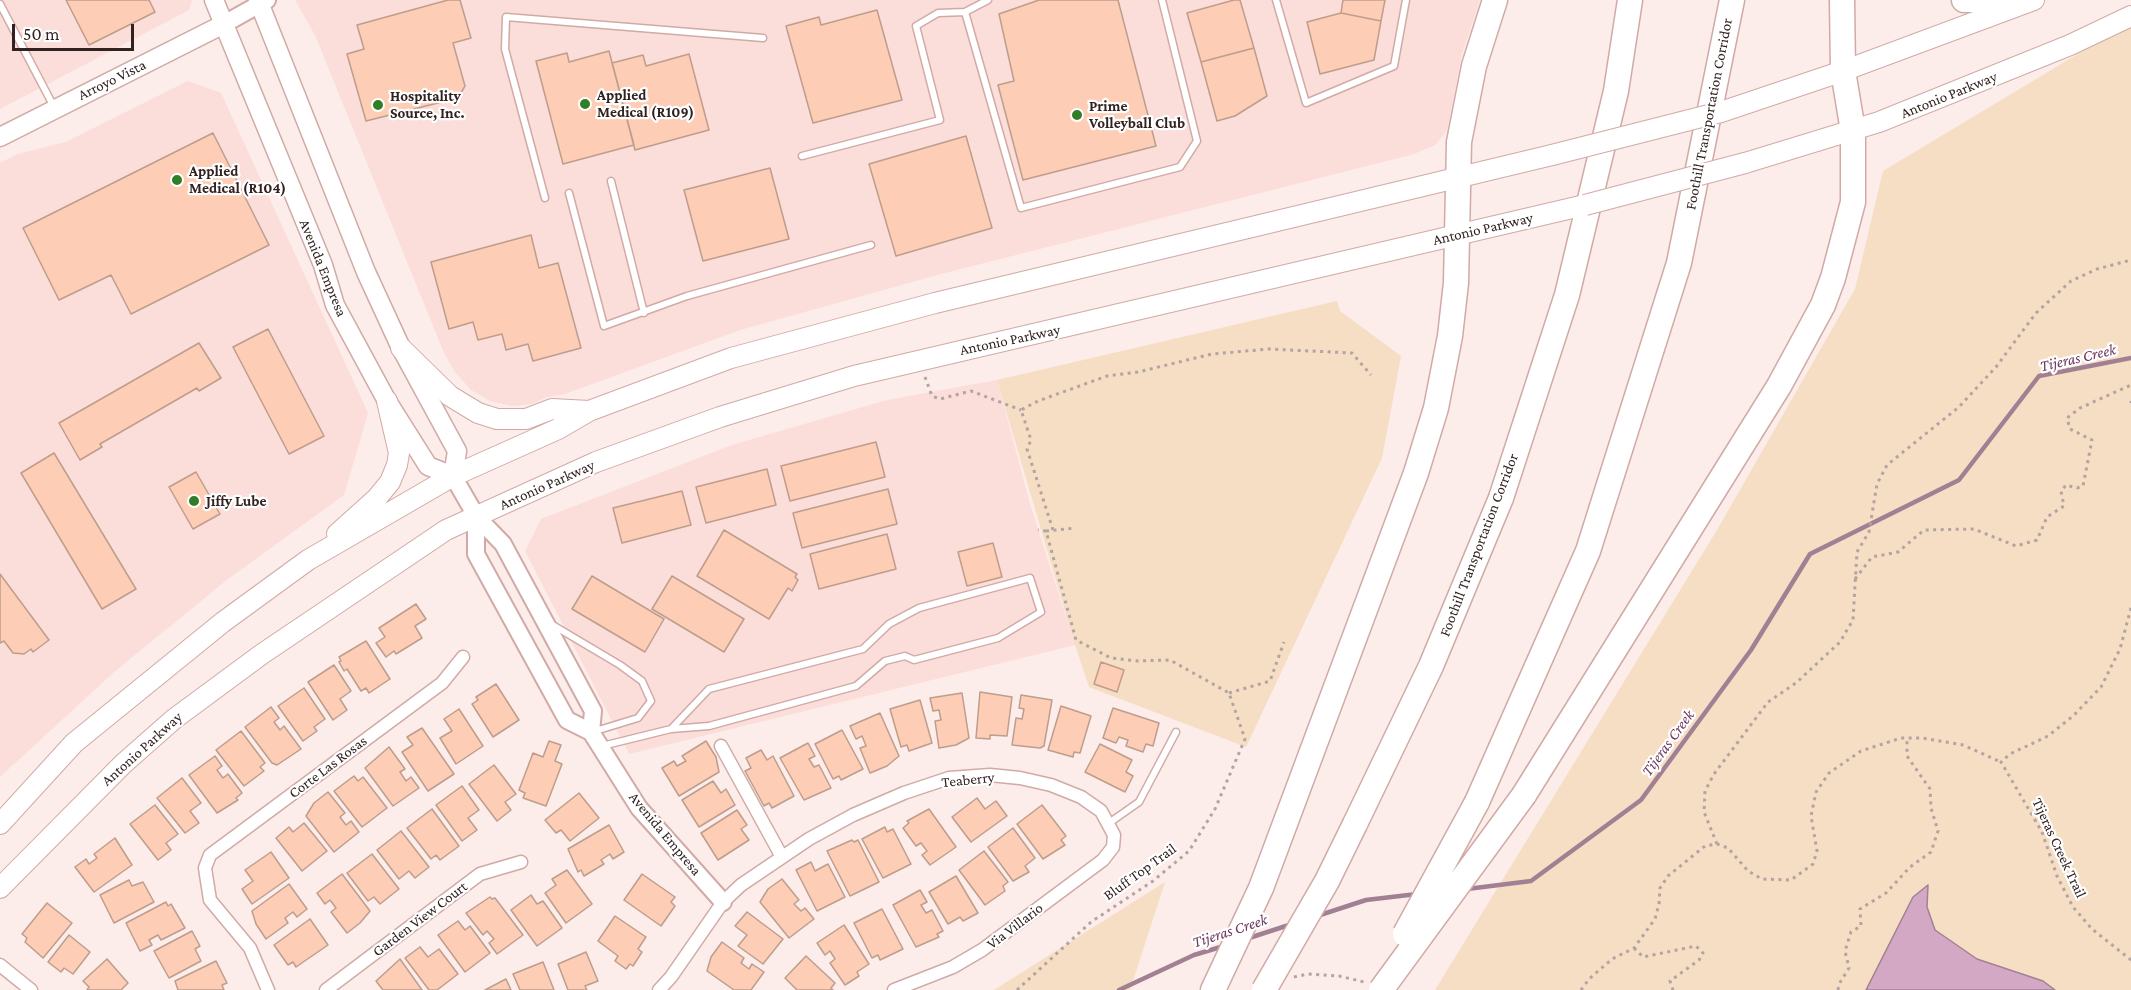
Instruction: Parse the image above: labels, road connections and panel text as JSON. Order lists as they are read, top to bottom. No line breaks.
{"streets":{"highway":["Foothill Transportation Corridor"],"main road":["Arroyo Vista","Antonio Parkway","Avenida Empresa"],"street":["Corte Las Rosas","Teaberry","Garden View Court","Via Villario"],"path":["Tijeras Creek Trail","Bluff Top Trail"]},"crossings":[["Arroyo Vista","Avenida Empresa"],["Antonio Parkway","Avenida Empresa"],["Avenida Empresa","Teaberry"],["Teaberry","Via Villario"]],"water":["Tijeras Creek"],"places":["Applied Medical (R109)","Hospitality Source, Inc.","Prime Volleyball Club","Applied Medical (R104)","Jiffy Lube"],"scale_bar":"50 m"}
